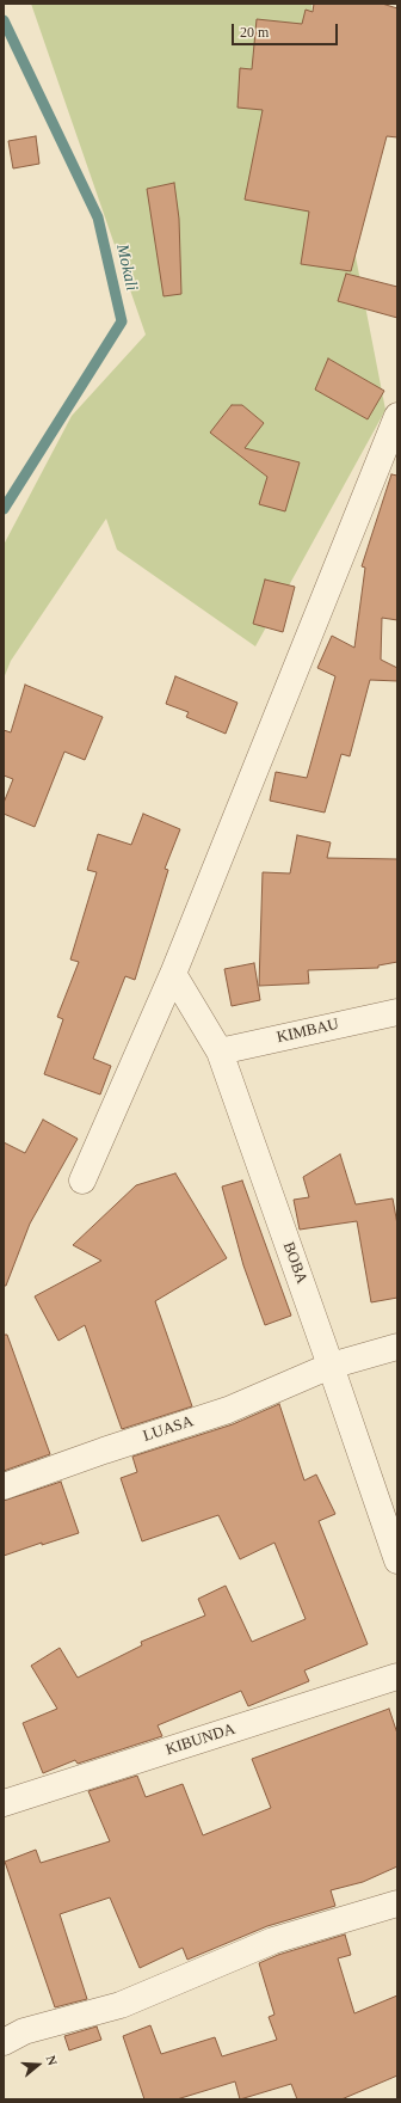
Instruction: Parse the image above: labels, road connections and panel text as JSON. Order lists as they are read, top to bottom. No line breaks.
{"streets":{"street":["KIMBAU","BOBA","LUASA","KIBUNDA"]},"crossings":[["KIMBAU","BOBA"],["BOBA","LUASA"]],"water":["Mokali"],"scale_bar":"20 m","north":"right"}
